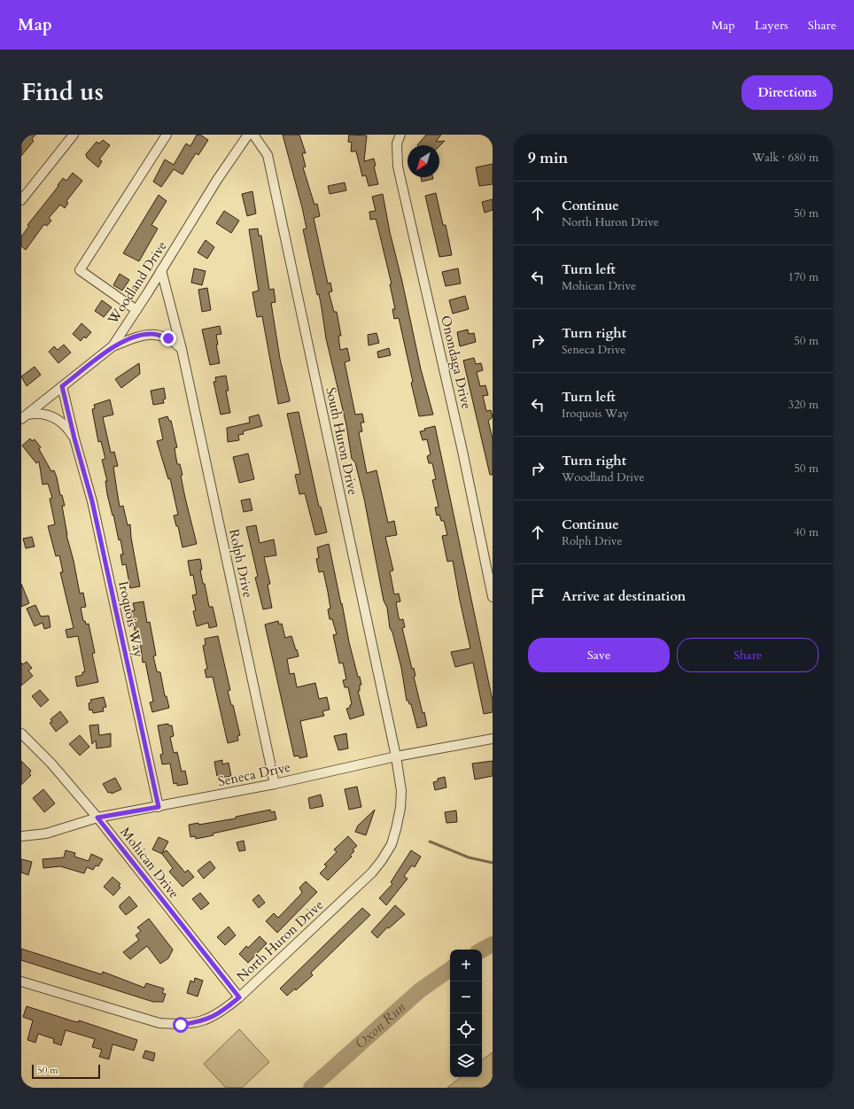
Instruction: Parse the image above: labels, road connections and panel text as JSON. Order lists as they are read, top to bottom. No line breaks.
{"streets":{"street":["Woodland Drive","Onondaga Drive","South Huron Drive","Rolph Drive","Iroquois Way","Seneca Drive","Mohican Drive","North Huron Drive"]},"crossings":[["Woodland Drive","Rolph Drive"],["Woodland Drive","Iroquois Way"],["South Huron Drive","Seneca Drive"],["South Huron Drive","North Huron Drive"],["Rolph Drive","Seneca Drive"],["Iroquois Way","Seneca Drive"],["Seneca Drive","Mohican Drive"],["Seneca Drive","North Huron Drive"],["Mohican Drive","North Huron Drive"]],"water":["Oxon Run"],"scale_bar":"50 m","north":"bottom left","page":{"header":"Map","nav":["Map","Layers","Share"],"title":"Find us","buttons":["Directions",["Save","Share"]],"heading":["9 min","Walk · 680 m"],"list":[["Continue","North Huron Drive","50 m"],["Turn left","Mohican Drive","170 m"],["Turn right","Seneca Drive","50 m"],["Turn left","Iroquois Way","320 m"],["Turn right","Woodland Drive","50 m"],["Continue","Rolph Drive","40 m"],"Arrive at destination"],"map_buttons":["+","−"],"scale":"50 m"}}
